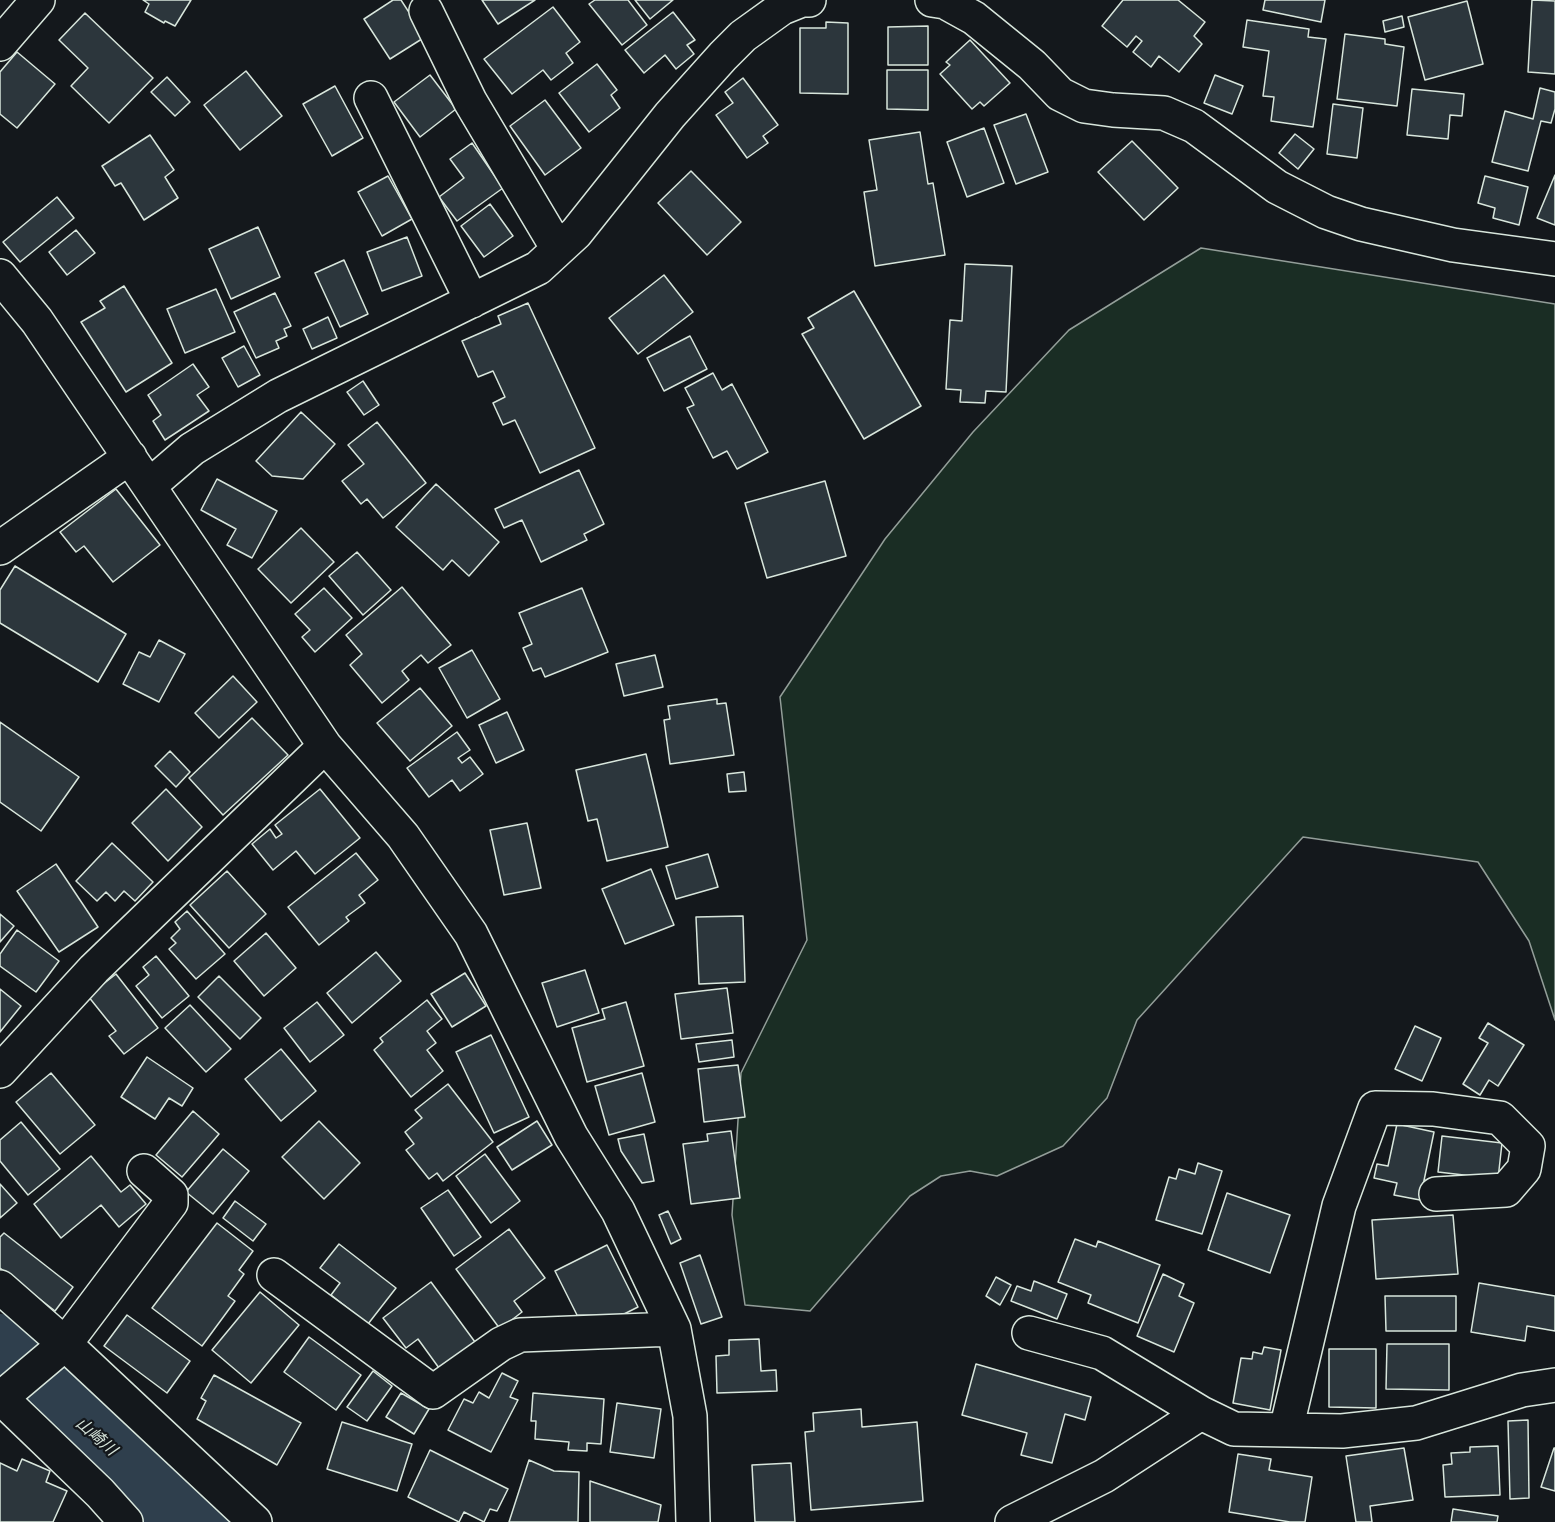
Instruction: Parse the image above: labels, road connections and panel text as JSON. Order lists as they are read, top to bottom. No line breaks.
{"water":["山崎川"]}
